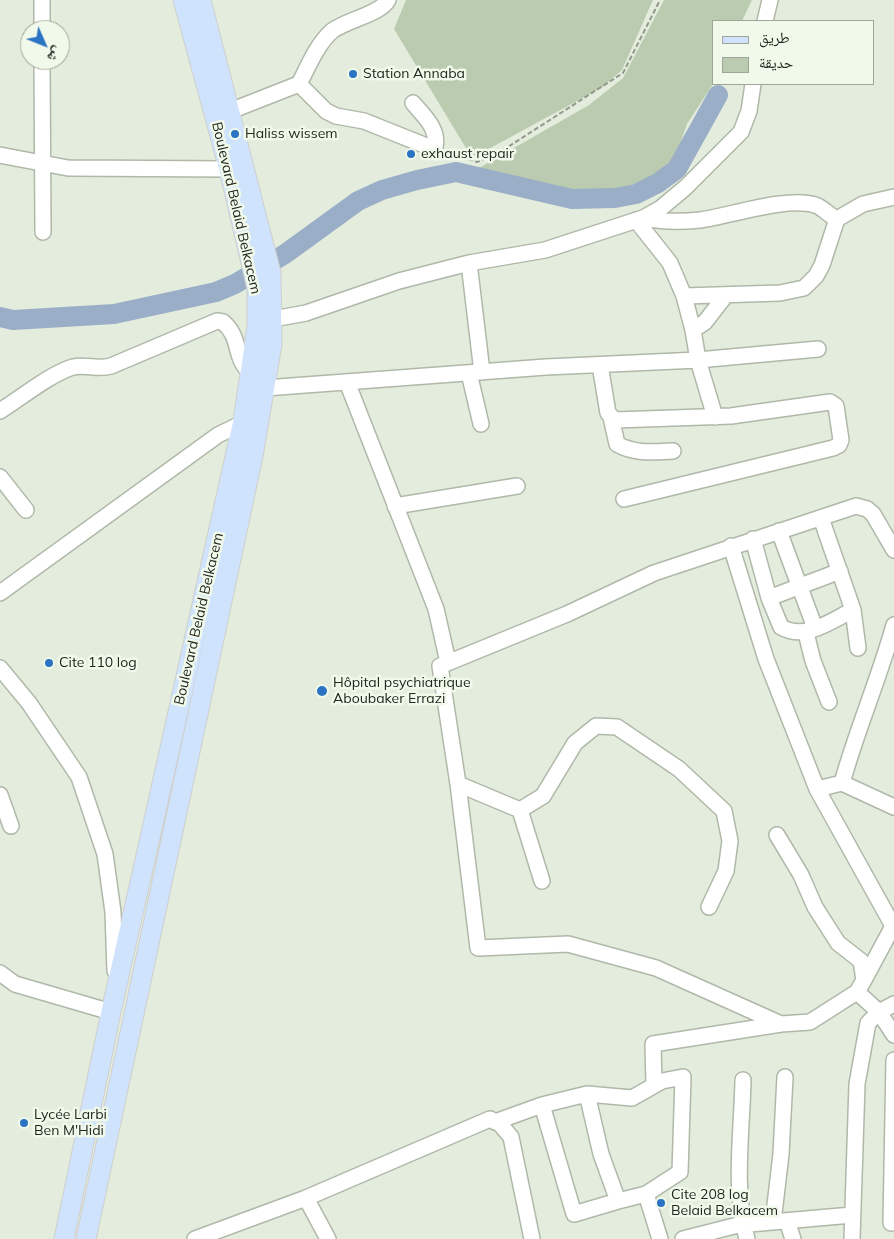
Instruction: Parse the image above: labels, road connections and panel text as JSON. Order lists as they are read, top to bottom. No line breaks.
{"streets":{"main road":["Boulevard Belaid Belkacem"]},"places":["Station Annaba","Haliss wissem","exhaust repair","Cite 110 log","Hôpital psychiatrique Aboubaker Errazi","Lycée Larbi Ben M'Hidi","Cite 208 log Belaid Belkacem"],"legend":["طريق","حديقة"],"north":"bottom right"}
